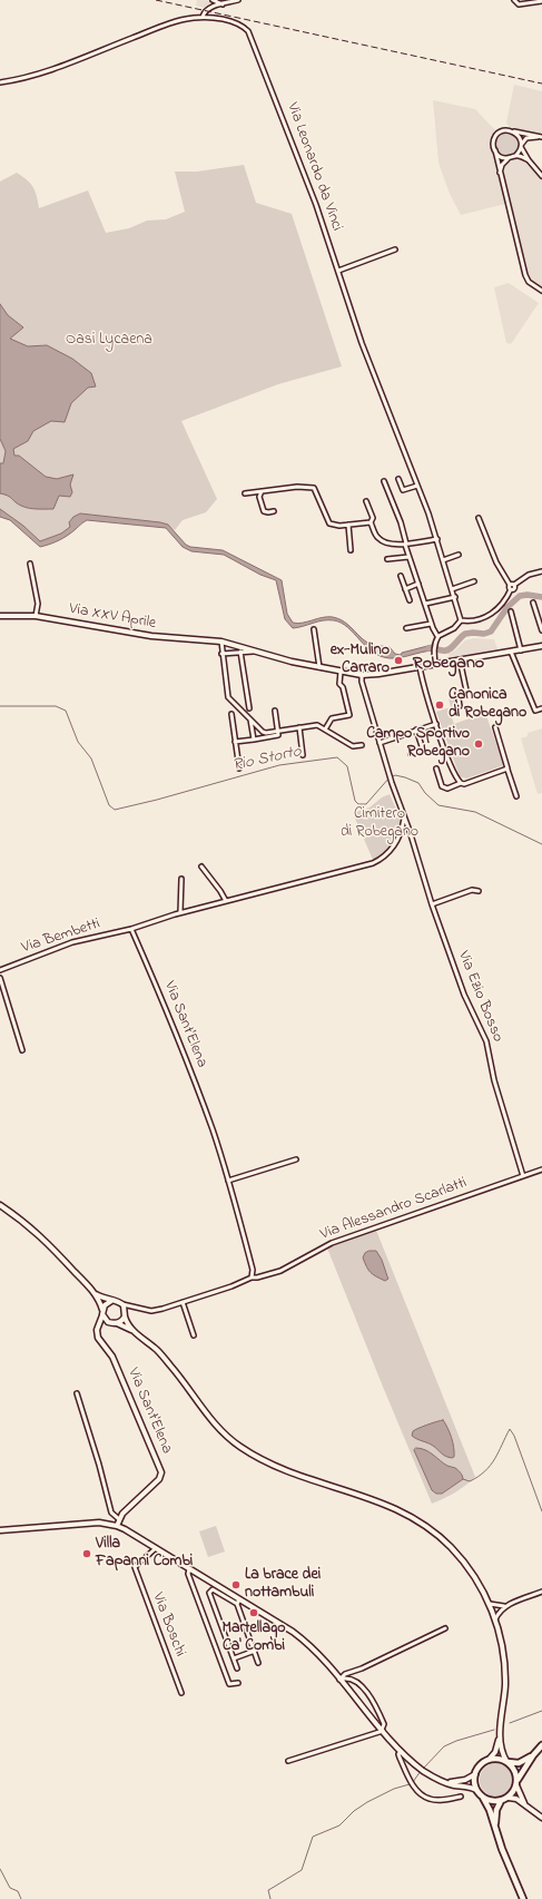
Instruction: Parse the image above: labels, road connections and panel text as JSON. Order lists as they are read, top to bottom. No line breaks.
{"streets":{"main road":["Via XXV Aprile","Via Sant'Elena"],"street":["Via Leonardo da Vinci","Via Bembetti","Via Ezio Bosso","Via Alessandro Scarlatti","Via Boschi"]},"crossings":[["Via Bembetti","Via Sant'Elena"],["Via Ezio Bosso","Via Alessandro Scarlatti"],["Via Sant'Elena","Via Alessandro Scarlatti"]],"districts":["Robegano"],"water":["Rio Storto"],"parks":["Oasi Lycaena","Cimitero di Robegano"],"places":["ex-Mulino Carraro","Canonica di Robegano","Campo Sportivo Robegano","Villa Fapanni Combi","La brace dei nottambuli","Martellago Ca' Combi"]}
